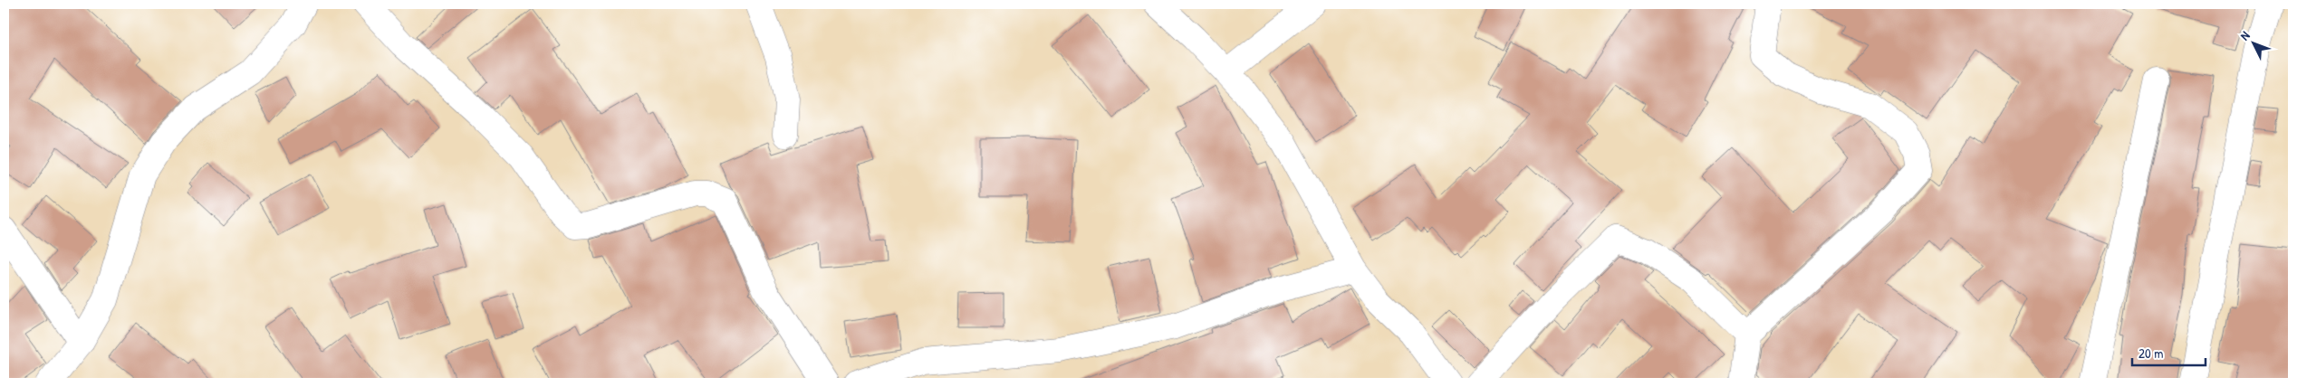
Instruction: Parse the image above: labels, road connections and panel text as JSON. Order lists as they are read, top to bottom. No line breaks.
{"scale_bar":"20 m","north":"top left"}
